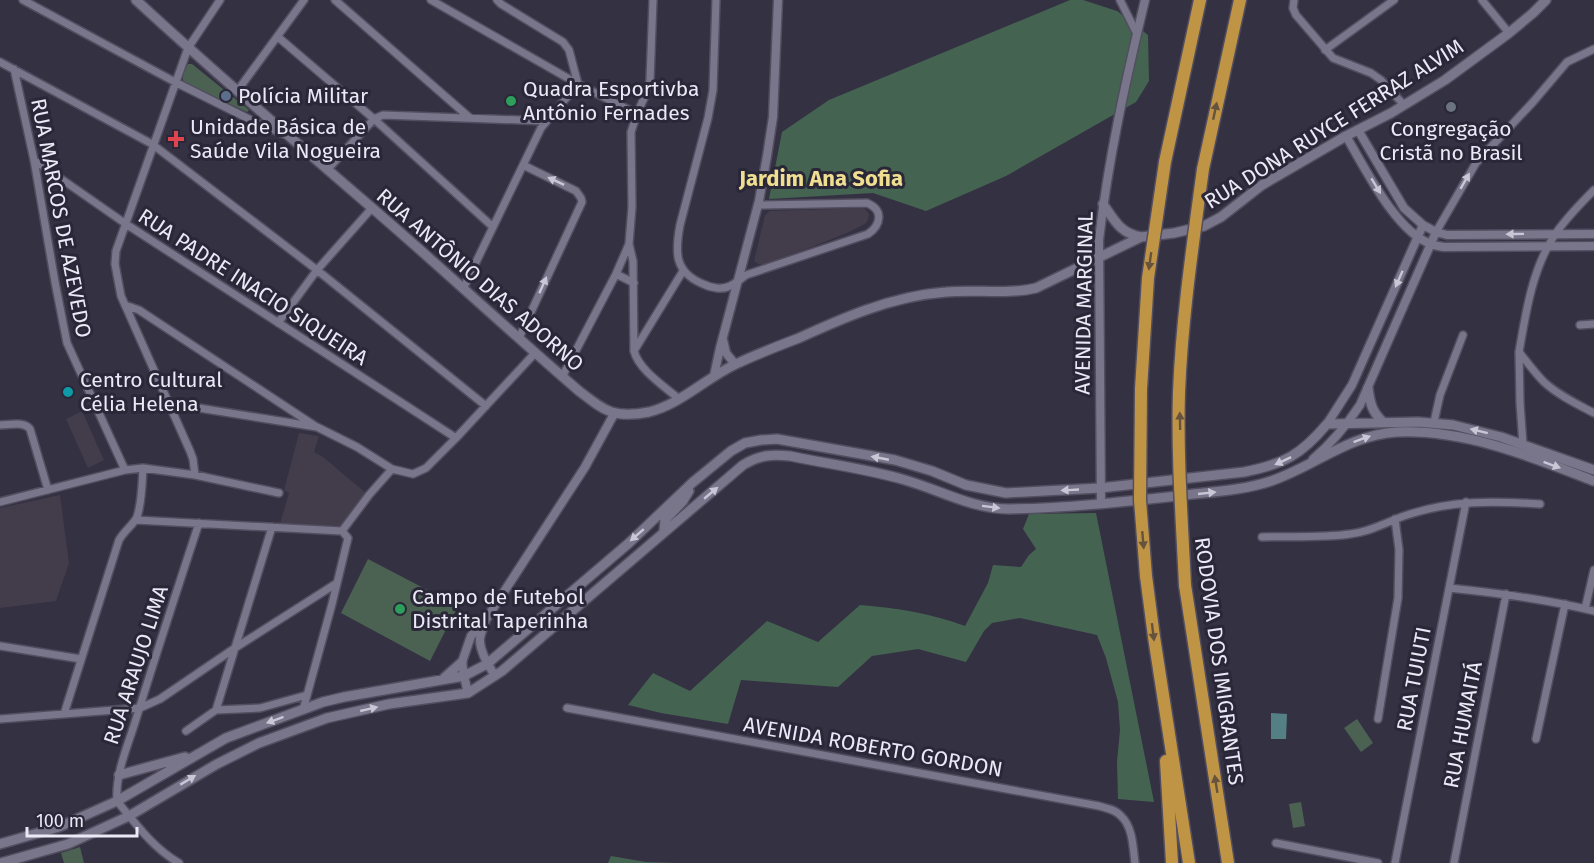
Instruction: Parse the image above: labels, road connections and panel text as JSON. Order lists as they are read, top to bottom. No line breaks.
{"streets":{"highway":["RODOVIA DOS IMIGRANTES"],"main road":["RUA DONA RUYCE FERRAZ ALVIM","RUA ANTÔNIO DIAS ADORNO"],"street":["RUA MARCOS DE AZEVEDO","RUA PADRE INACIO SIQUEIRA","AVENIDA MARGINAL","RUA ARAUJO LIMA","RUA TUIUTI","RUA HUMAITÁ","AVENIDA ROBERTO GORDON"]},"crossings":[["RUA DONA RUYCE FERRAZ ALVIM","RUA ANTÔNIO DIAS ADORNO"],["RUA DONA RUYCE FERRAZ ALVIM","AVENIDA MARGINAL"],["RUA MARCOS DE AZEVEDO","RUA PADRE INACIO SIQUEIRA"]],"districts":["Jardim Ana Sofia"],"places":{"other":["Polícia Militar","Quadra Esportivba Antônio Fernades","Congregação Cristã no Brasil","Centro Cultural Célia Helena","Campo de Futebol Distrital Taperinha"],"health":["Unidade Básica de Saúde Vila Nogueira"]},"scale_bar":"100 m"}
